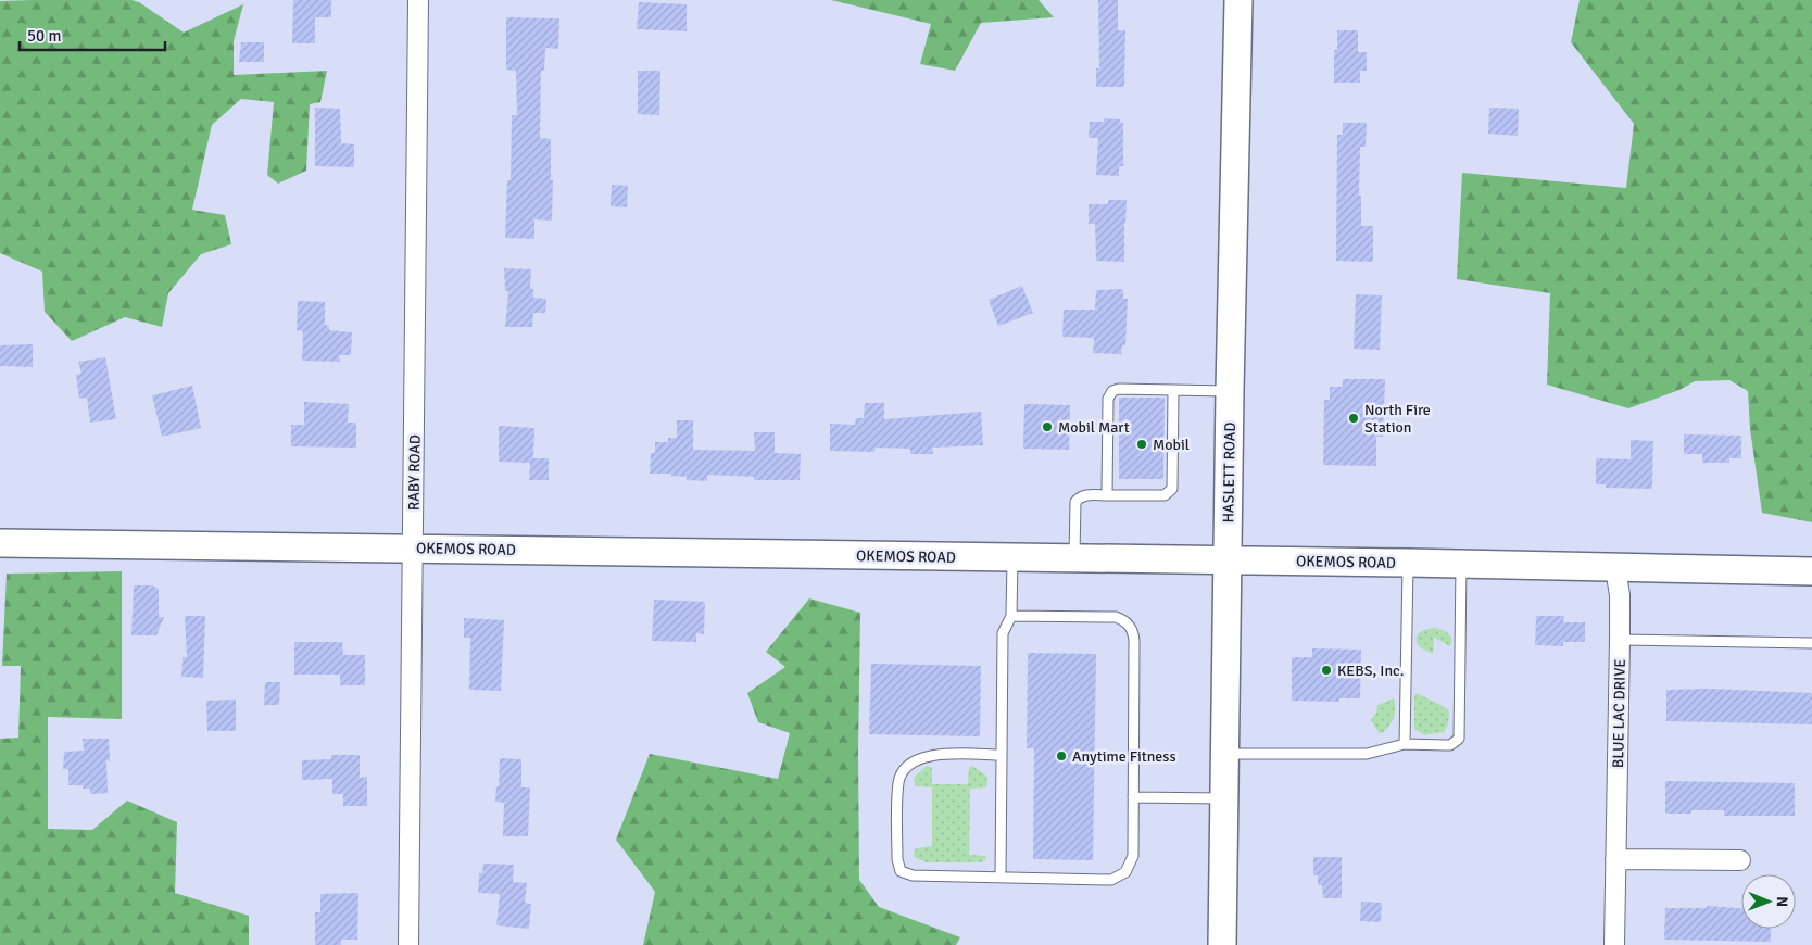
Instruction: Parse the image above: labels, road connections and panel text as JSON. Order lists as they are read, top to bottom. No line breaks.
{"streets":{"street":["RABY ROAD","HASLETT ROAD","OKEMOS ROAD","BLUE LAC DRIVE"]},"crossings":[["RABY ROAD","OKEMOS ROAD"],["HASLETT ROAD","OKEMOS ROAD"],["OKEMOS ROAD","BLUE LAC DRIVE"]],"places":["North Fire Station","Mobil Mart","Mobil","KEBS, Inc.","Anytime Fitness"],"scale_bar":"50 m","north":"right"}
